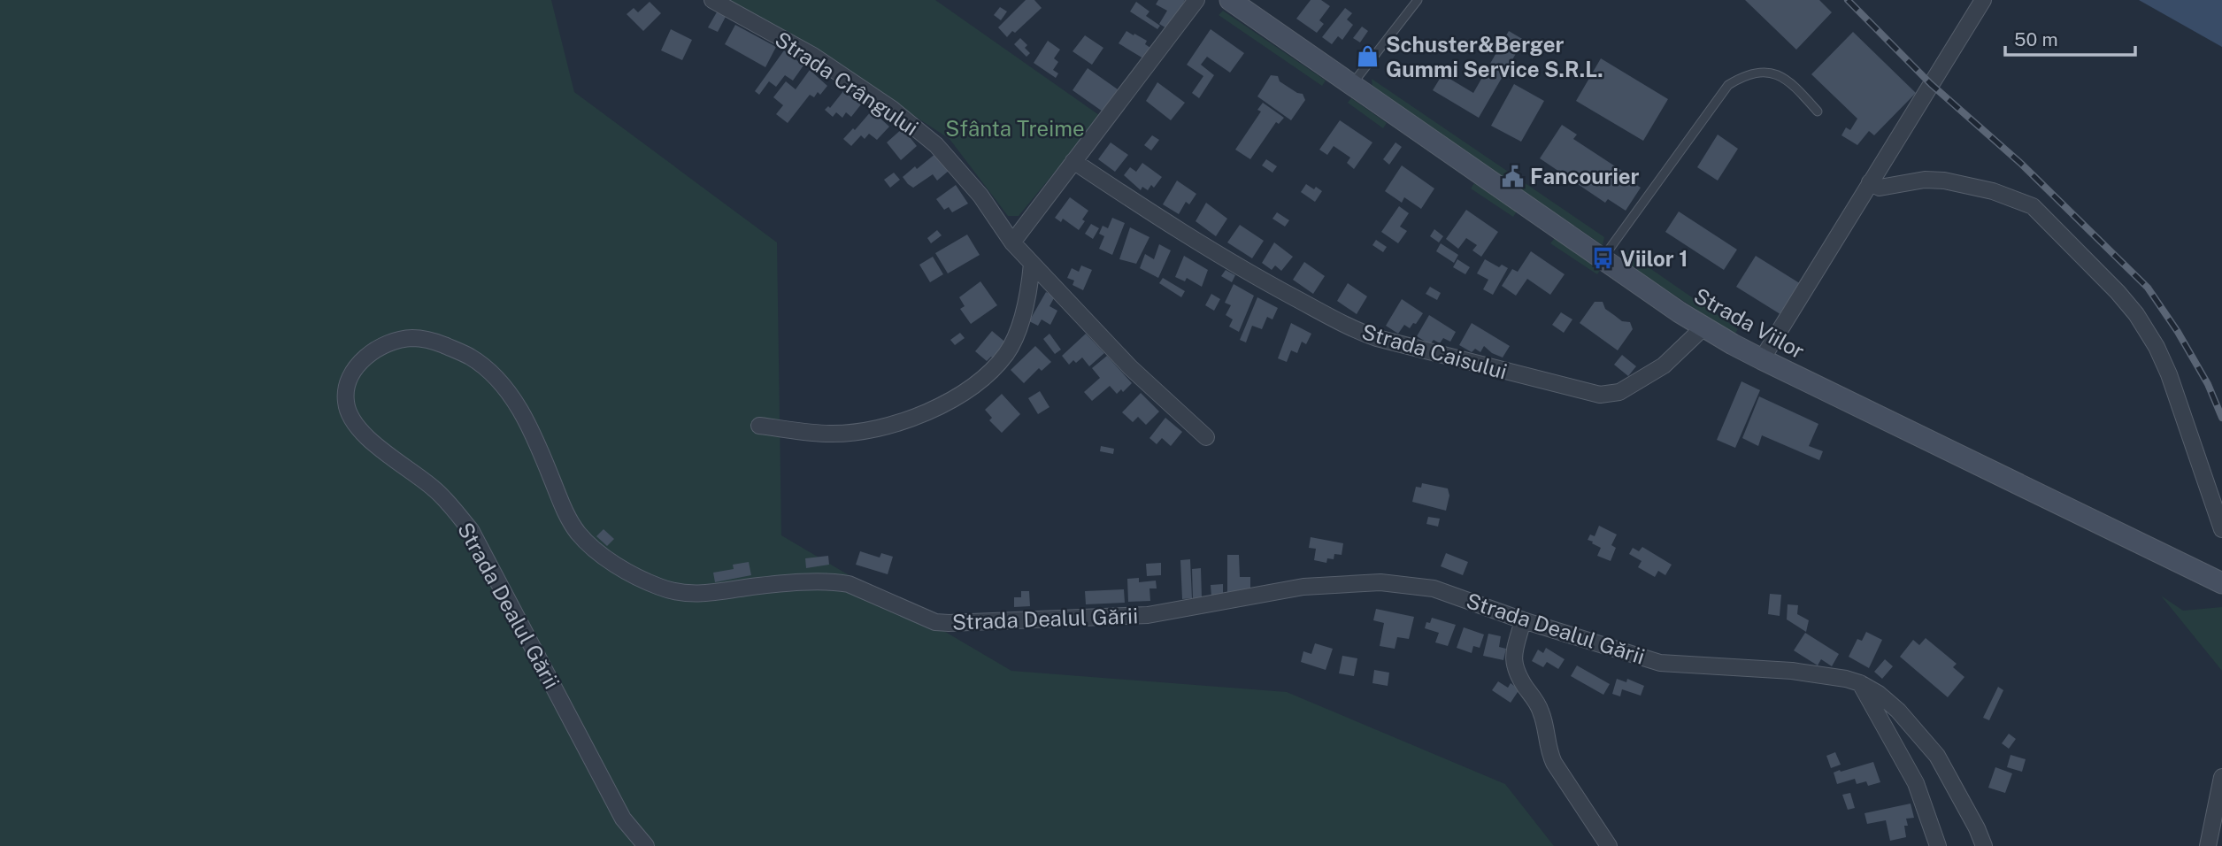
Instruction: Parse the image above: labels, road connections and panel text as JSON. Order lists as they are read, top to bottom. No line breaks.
{"streets":{"street":["Strada Crângului","Strada Viilor","Strada Caisului","Strada Dealul Gării"]},"crossings":[["Strada Viilor","Strada Caisului"]],"parks":["Sfânta Treime"],"places":{"shop":["Schuster&Berger Gummi Service S.R.L."],"public building":["Fancourier"],"bus stop":["Viilor 1"]},"scale_bar":"50 m"}
